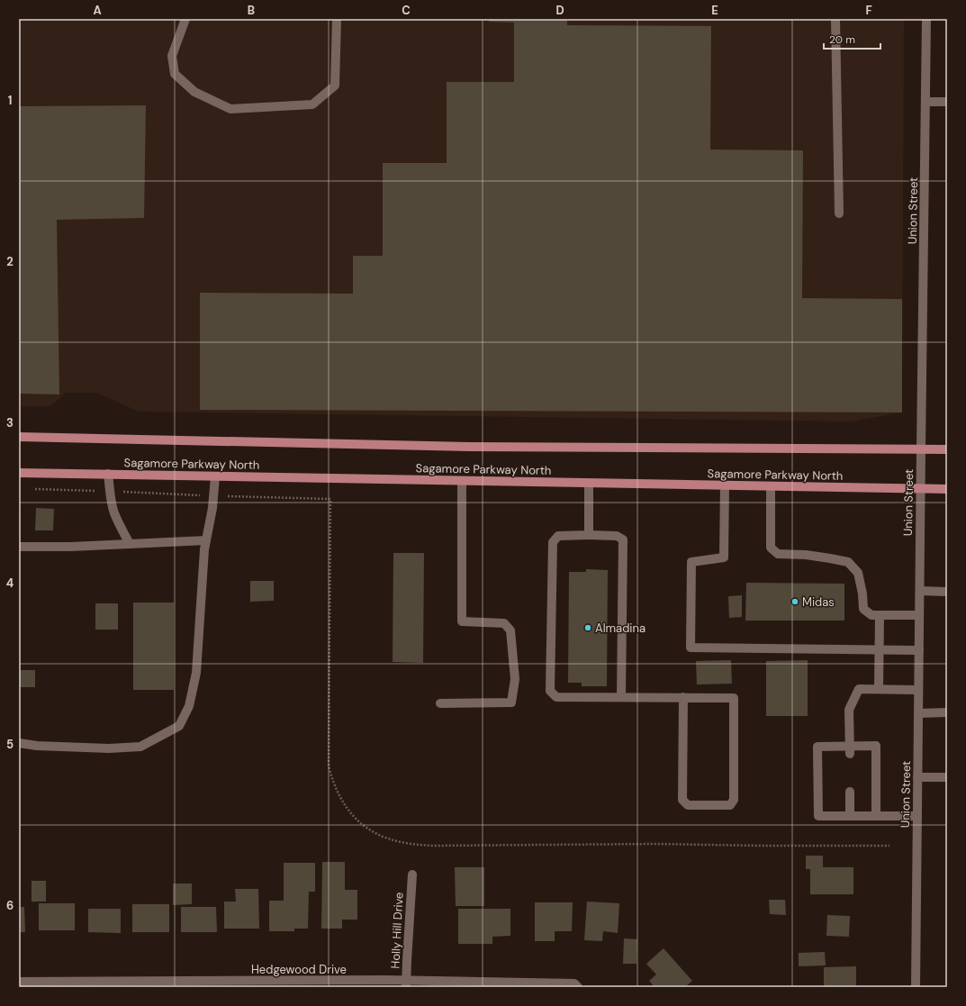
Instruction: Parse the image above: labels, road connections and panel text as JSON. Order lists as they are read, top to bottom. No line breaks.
{"streets":{"main road":["Union Street","Sagamore Parkway North","Holly Hill Drive","Hedgewood Drive"]},"crossings":[["Union Street","Sagamore Parkway North"],["Holly Hill Drive","Hedgewood Drive"]],"places":["Midas","Almadina"],"scale_bar":"20 m","grid":{"columns":["A","B","C","D","E","F"],"rows":["1","2","3","4","5","6"]}}
